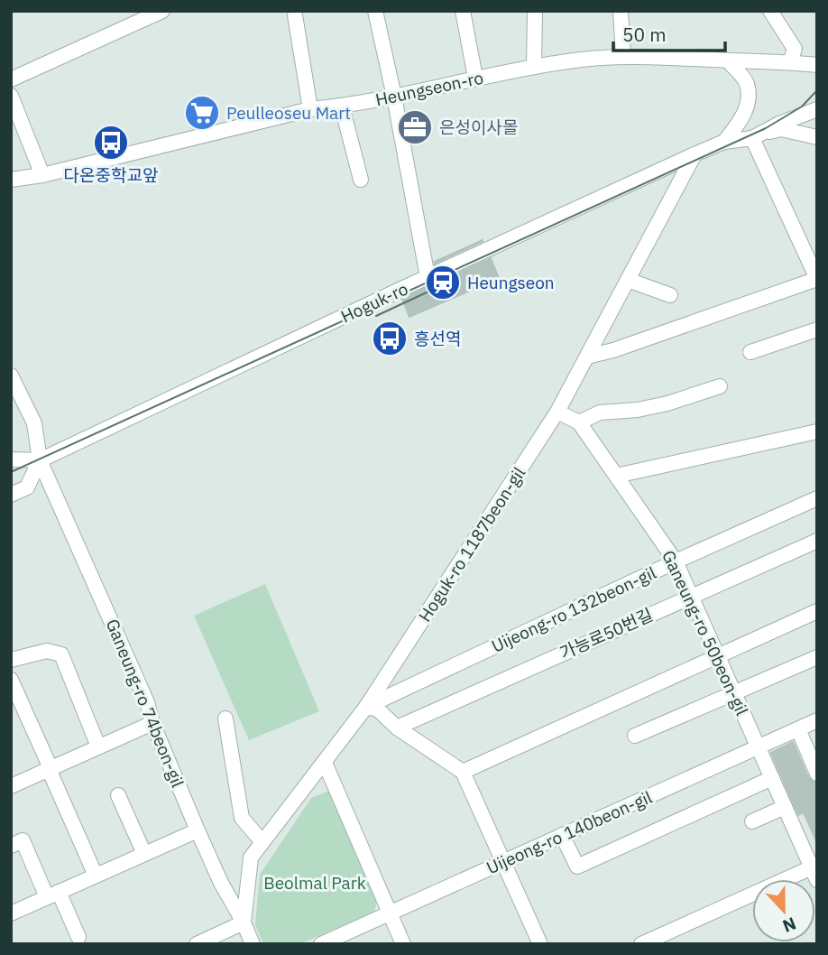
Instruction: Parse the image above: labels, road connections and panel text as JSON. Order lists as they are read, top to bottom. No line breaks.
{"streets":{"street":["Heungseon-ro","Hoguk-ro","Hoguk-ro 1187beon-gil","Uijeong-ro 132beon-gil","Ganeung-ro 50beon-gil","가능로50번길","Ganeung-ro 74beon-gil","Uijeong-ro 140beon-gil"]},"crossings":[["Hoguk-ro","Hoguk-ro 1187beon-gil"],["Hoguk-ro","Ganeung-ro 74beon-gil"],["Hoguk-ro 1187beon-gil","Uijeong-ro 132beon-gil"],["Hoguk-ro 1187beon-gil","Ganeung-ro 50beon-gil"],["Hoguk-ro 1187beon-gil","Ganeung-ro 74beon-gil"],["Uijeong-ro 132beon-gil","Ganeung-ro 50beon-gil"],["Ganeung-ro 50beon-gil","가능로50번길"],["Ganeung-ro 50beon-gil","Uijeong-ro 140beon-gil"]],"parks":["Beolmal Park"],"places":{"supermarket":["Peulleoseu Mart"],"office":["은성이사몰"],"bus stop":["다온중학교앞","흥선역"],"station":["Heungseon"]},"scale_bar":"50 m","north":"bottom"}
